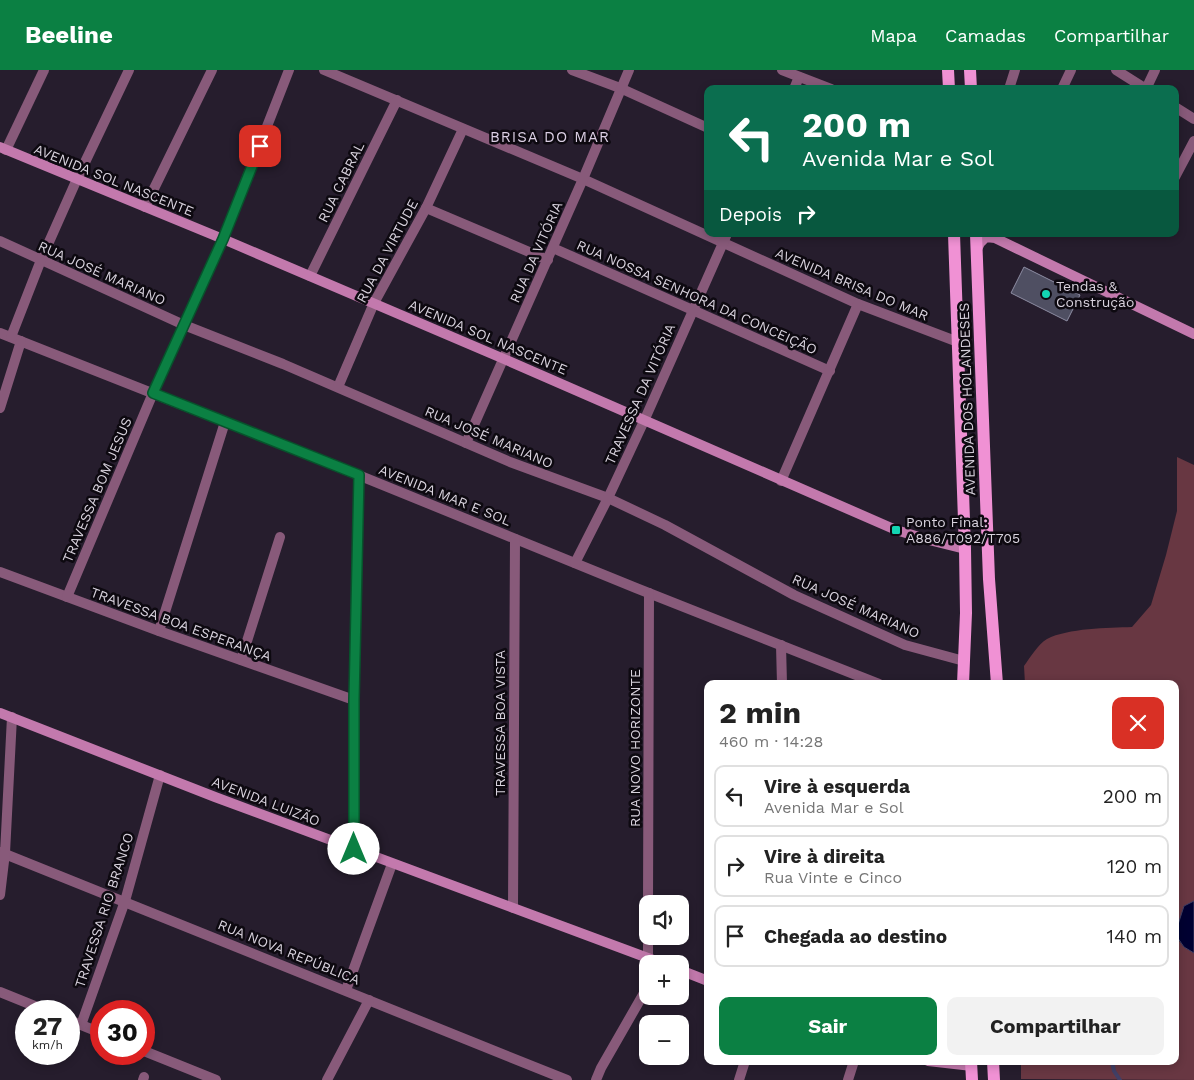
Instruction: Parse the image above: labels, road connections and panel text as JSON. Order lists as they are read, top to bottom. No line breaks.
{"streets":{"main road":["AVENIDA SOL NASCENTE","AVENIDA DOS HOLANDESES","AVENIDA LUIZÃO"],"street":["RUA CABRAL","RUA DA VIRTUDE","RUA DA VITÓRIA","RUA JOSÉ MARIANO","AVENIDA BRISA DO MAR","RUA NOSSA SENHORA DA CONCEIÇÃO","TRAVESSA DA VITÓRIA","TRAVESSA BOM JESUS","AVENIDA MAR E SOL","TRAVESSA BOA ESPERANÇA","TRAVESSA BOA VISTA","RUA NOVO HORIZONTE","TRAVESSA RIO BRANCO","RUA NOVA REPÚBLICA"]},"crossings":[["AVENIDA SOL NASCENTE","RUA CABRAL"],["AVENIDA SOL NASCENTE","RUA DA VIRTUDE"],["AVENIDA SOL NASCENTE","RUA DA VITÓRIA"],["AVENIDA SOL NASCENTE","TRAVESSA DA VITÓRIA"],["AVENIDA SOL NASCENTE","AVENIDA DOS HOLANDESES"],["AVENIDA SOL NASCENTE","TRAVESSA BOM JESUS"],["RUA CABRAL","AVENIDA BRISA DO MAR"],["RUA DA VIRTUDE","RUA JOSÉ MARIANO"],["RUA DA VIRTUDE","AVENIDA BRISA DO MAR"],["RUA DA VITÓRIA","RUA JOSÉ MARIANO"],["RUA DA VITÓRIA","AVENIDA BRISA DO MAR"],["RUA DA VITÓRIA","RUA NOSSA SENHORA DA CONCEIÇÃO"],["RUA JOSÉ MARIANO","TRAVESSA DA VITÓRIA"],["RUA JOSÉ MARIANO","AVENIDA DOS HOLANDESES"],["RUA JOSÉ MARIANO","TRAVESSA BOM JESUS"],["AVENIDA BRISA DO MAR","TRAVESSA DA VITÓRIA"],["AVENIDA BRISA DO MAR","AVENIDA DOS HOLANDESES"],["RUA NOSSA SENHORA DA CONCEIÇÃO","TRAVESSA DA VITÓRIA"],["TRAVESSA DA VITÓRIA","AVENIDA MAR E SOL"],["TRAVESSA BOM JESUS","AVENIDA MAR E SOL"],["TRAVESSA BOM JESUS","TRAVESSA BOA ESPERANÇA"],["AVENIDA MAR E SOL","TRAVESSA BOA VISTA"],["AVENIDA MAR E SOL","RUA NOVO HORIZONTE"],["TRAVESSA BOA VISTA","AVENIDA LUIZÃO"],["AVENIDA LUIZÃO","TRAVESSA RIO BRANCO"],["TRAVESSA RIO BRANCO","RUA NOVA REPÚBLICA"]],"districts":["BRISA DO MAR"],"places":{"other":["Tendas & Construção"],"transit":["Ponto Final: A886/T092/T705"]},"page":{"header":"Beeline","nav":["Mapa","Camadas","Compartilhar"],"turn":["200 m","Avenida Mar e Sol"],"then":"Depois","heading":["2 min","460 m · 14:28"],"list":[{"name":"Vire à esquerda","note":"Avenida Mar e Sol","value":"200 m"},{"name":"Vire à direita","note":"Rua Vinte e Cinco","value":"120 m"},{"name":"Chegada ao destino","value":"140 m"}],"map_buttons":["+","−"],"buttons":["Sair","Compartilhar"],"speed":"27 km/h","limit":"30"}}
